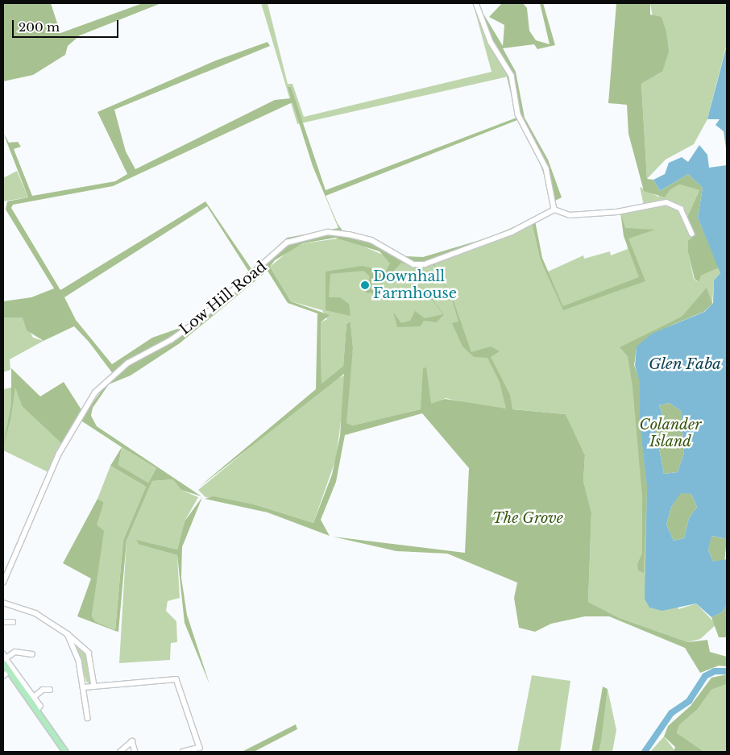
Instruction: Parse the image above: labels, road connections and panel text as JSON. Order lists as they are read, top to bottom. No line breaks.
{"streets":{"street":["Low Hill Road"]},"water":["Glen Faba"],"parks":["Colander Island","The Grove"],"places":["Downhall Farmhouse"],"scale_bar":"200 m"}
